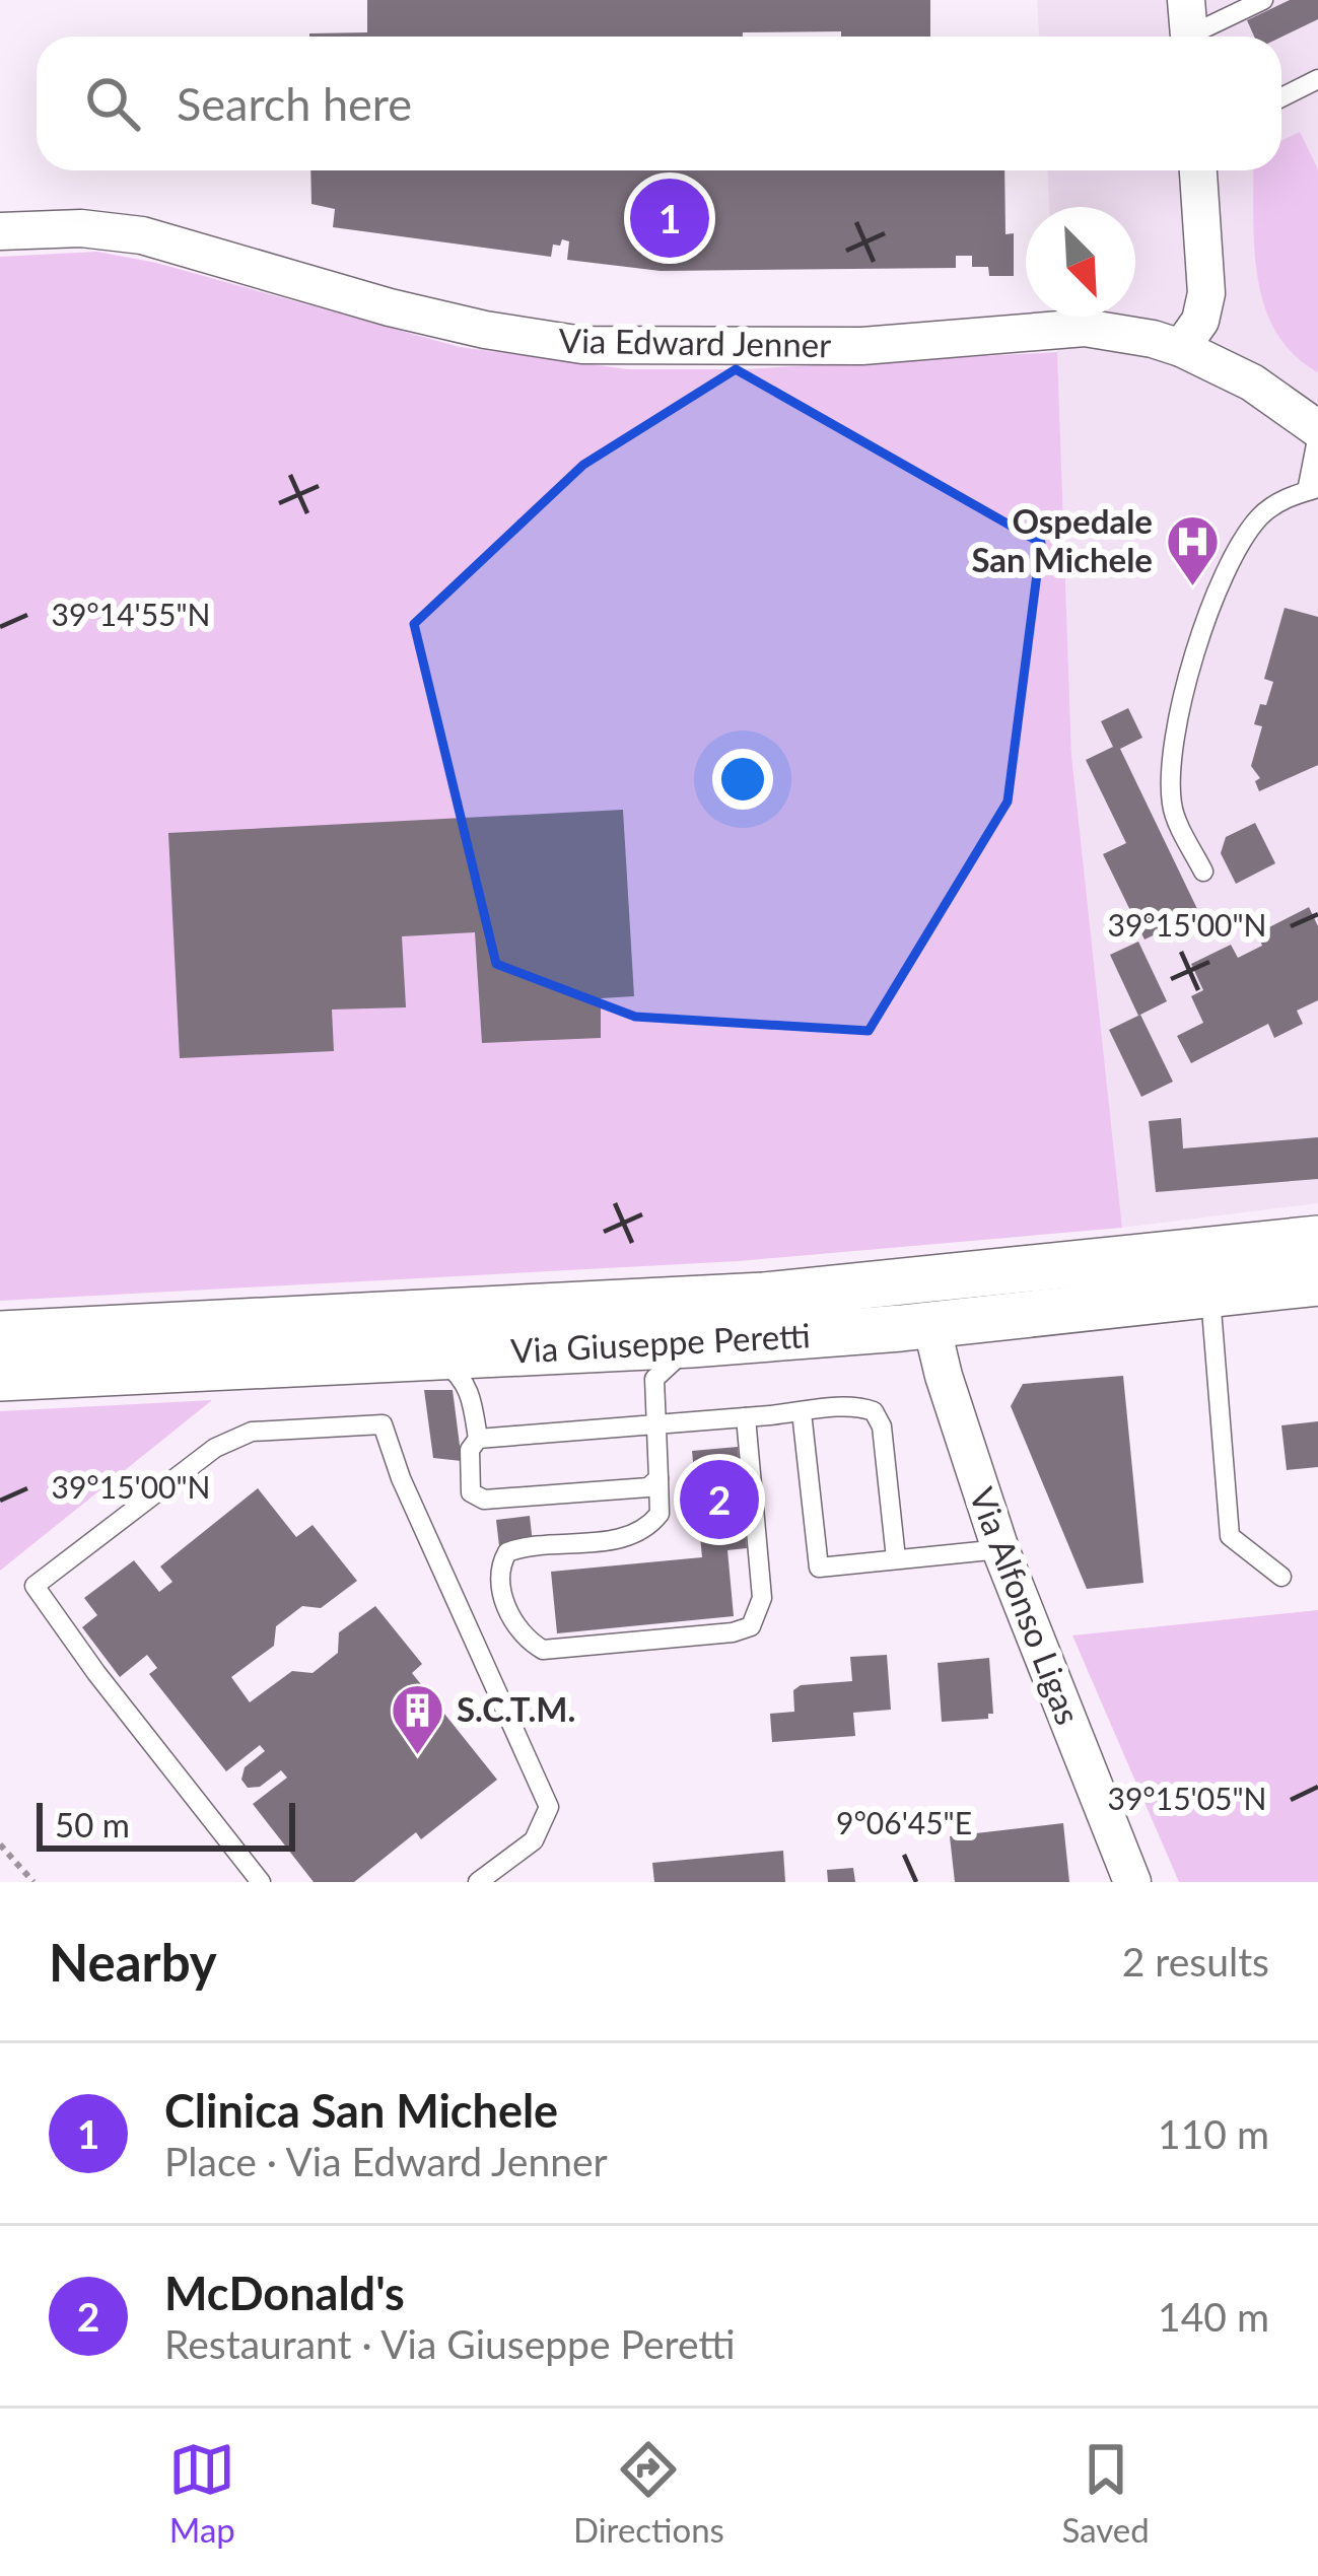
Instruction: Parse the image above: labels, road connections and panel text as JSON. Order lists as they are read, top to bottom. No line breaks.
{"streets":{"street":["Via Edward Jenner","Via Giuseppe Peretti","Via Alfonso Ligas"]},"crossings":[["Via Giuseppe Peretti","Via Alfonso Ligas"]],"places":{"hospital":["Ospedale San Michele"],"building":["S.C.T.M."]},"scale_bar":"50 m","north":"bottom right","page":{"search":"Search here","pins":["1","2"],"scale":"50 m","heading":["Nearby","2 results"],"list":[{"mark":"1","name":"Clinica San Michele","note":"Place · Via Edward Jenner","value":"110 m"},{"mark":"2","name":"McDonald's","note":"Restaurant · Via Giuseppe Peretti","value":"140 m"}],"nav":["Map","Directions","Saved"]},"coordinates":["39°14'55\"N","39°15'00\"N","39°15'05\"N","9°06'45\"E"]}
